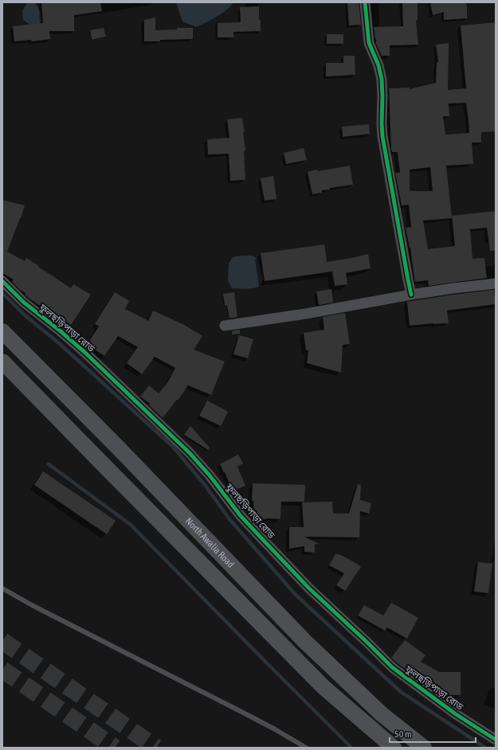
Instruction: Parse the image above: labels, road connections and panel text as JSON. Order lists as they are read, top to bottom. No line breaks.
{"streets":{"main road":["North Awalia Road"],"street":["ফুলছড়িপাড়া রোড"]},"scale_bar":"50 m"}
